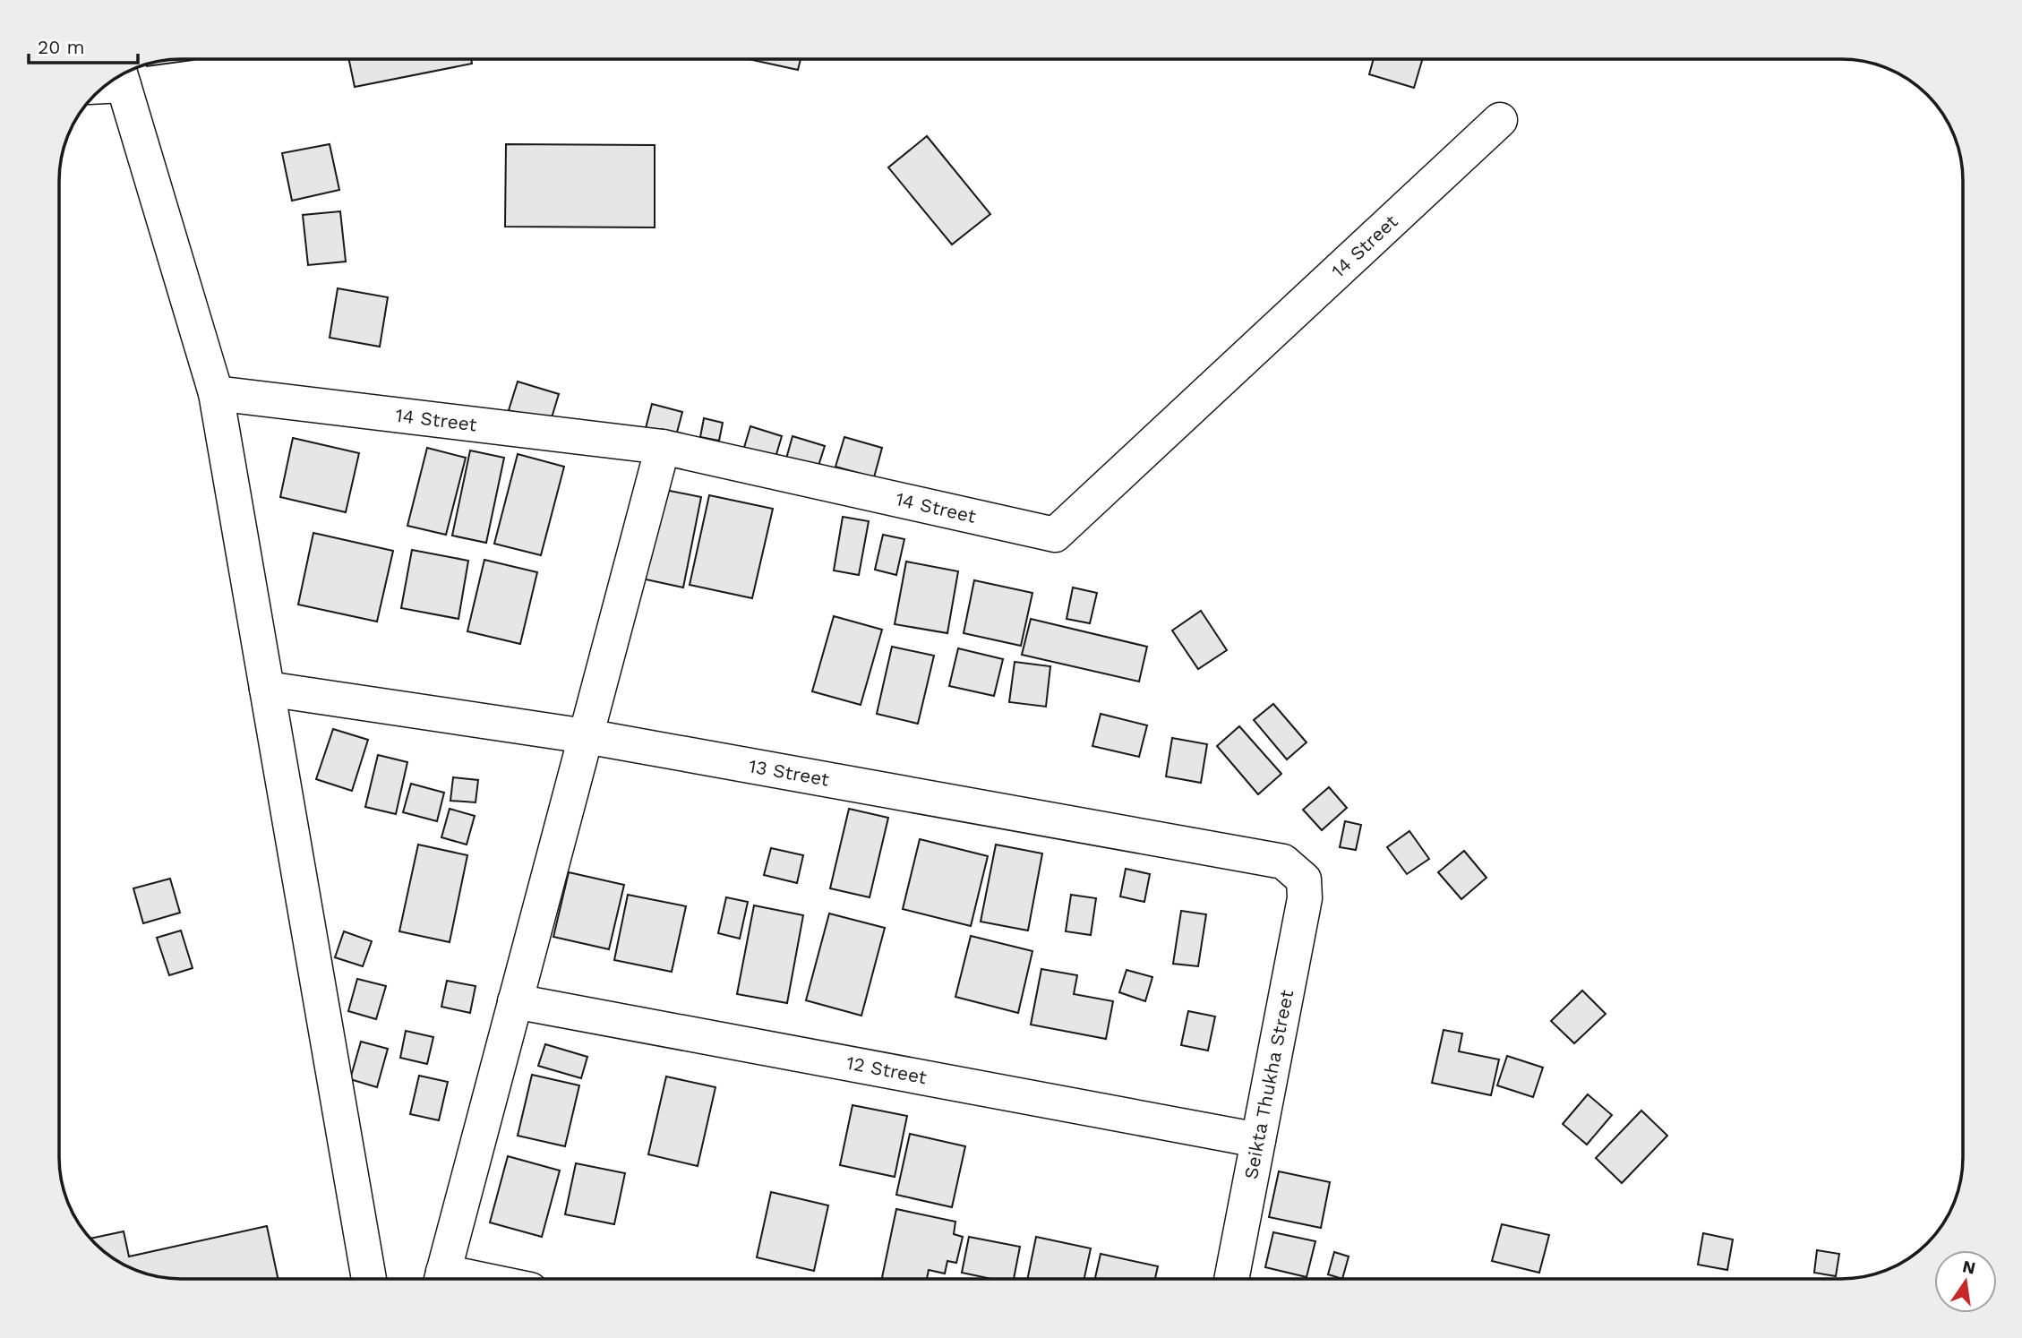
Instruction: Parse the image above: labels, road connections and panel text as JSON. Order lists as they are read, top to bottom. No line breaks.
{"streets":{"street":["14 Street","13 Street","12 Street","Seikta Thukha Street"]},"crossings":[["13 Street","Seikta Thukha Street"],["12 Street","Seikta Thukha Street"]],"scale_bar":"20 m","north":"top"}
